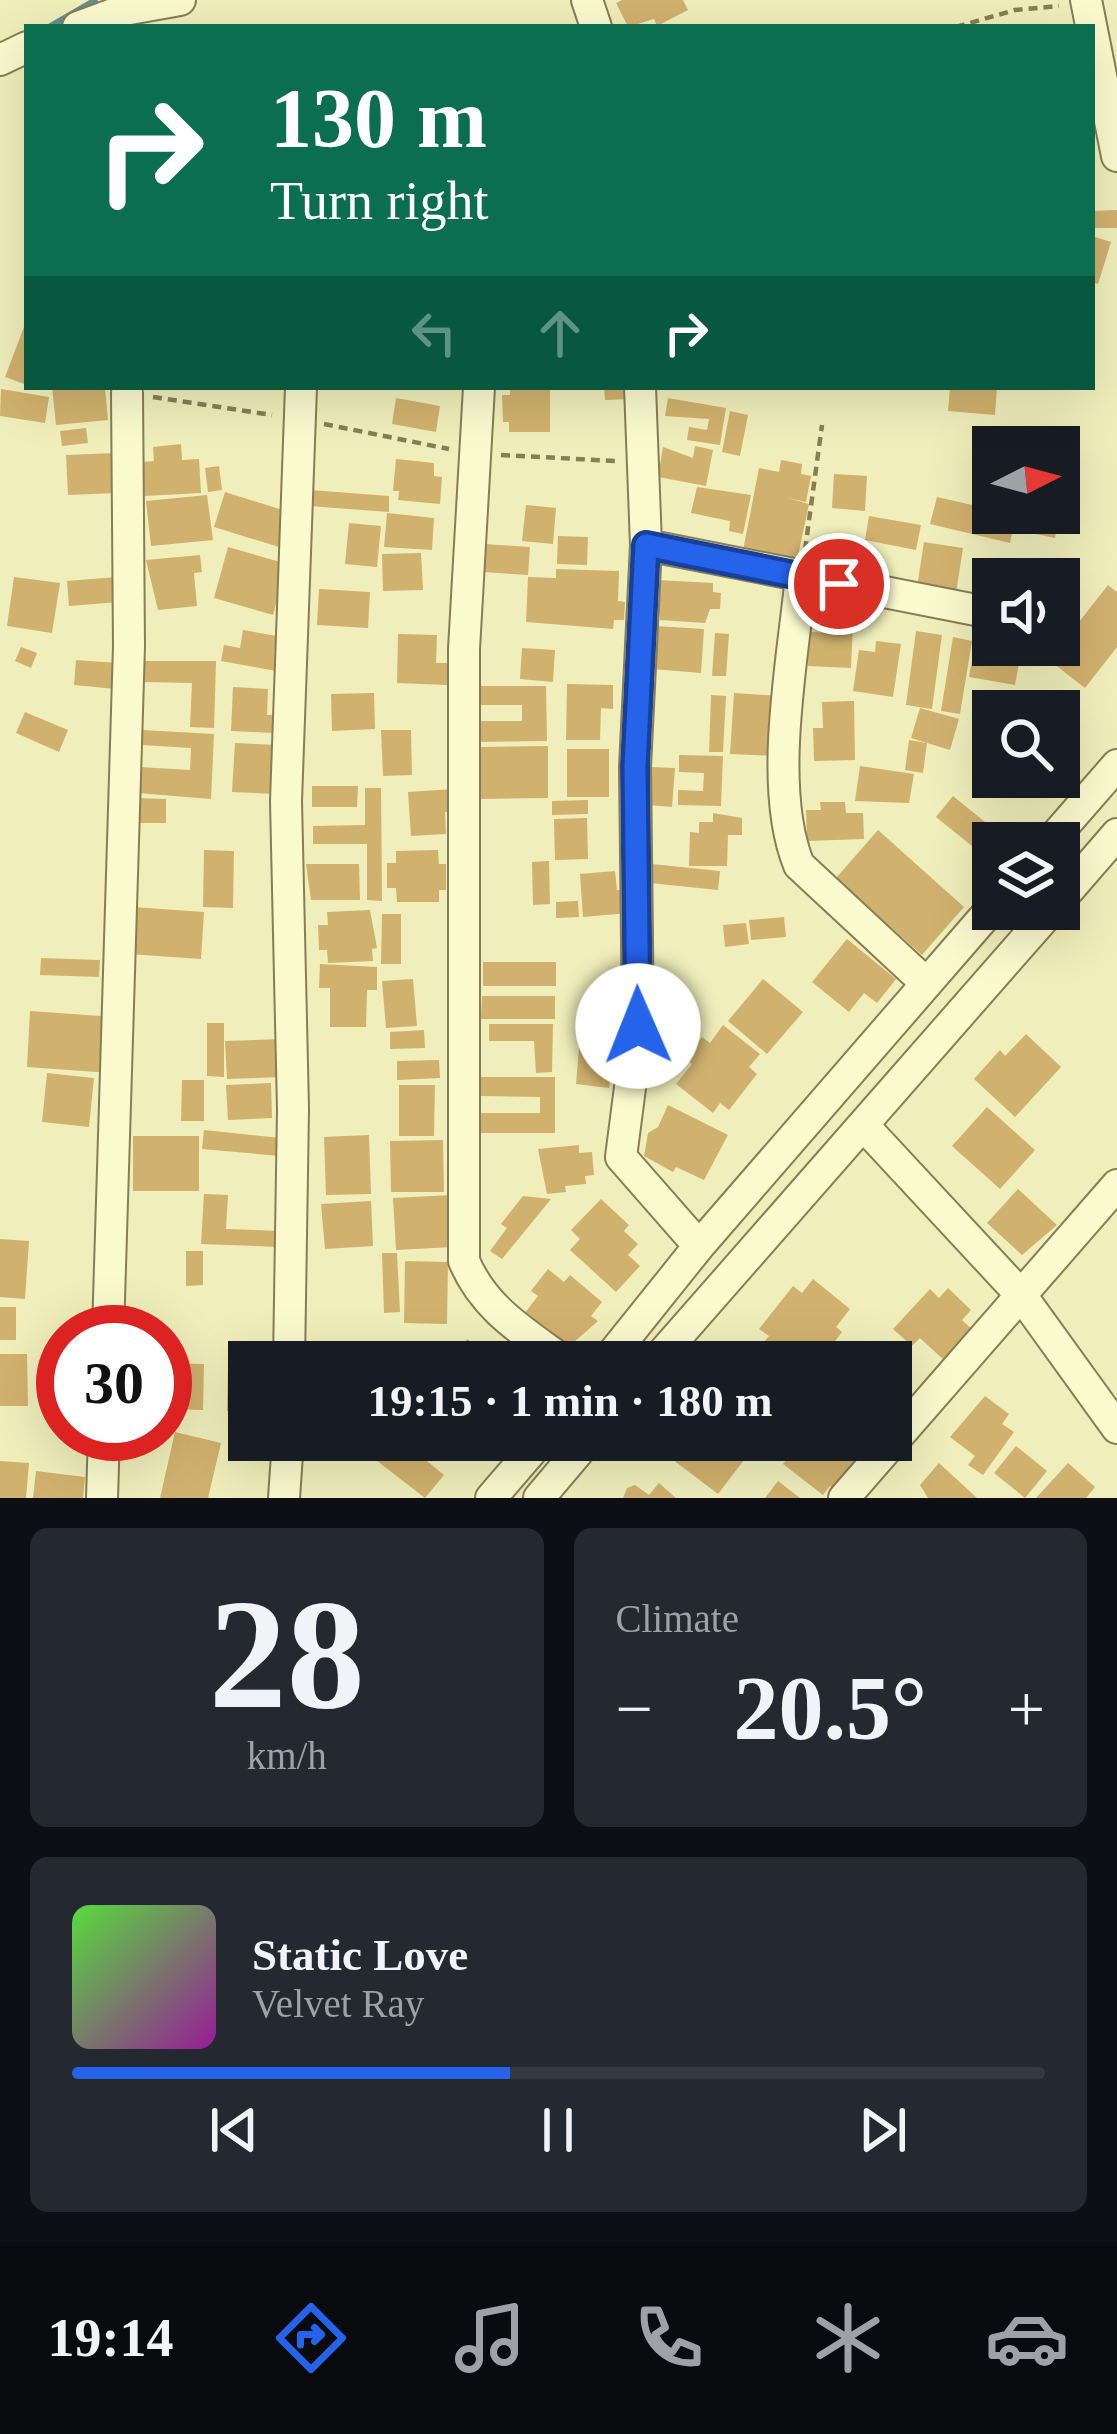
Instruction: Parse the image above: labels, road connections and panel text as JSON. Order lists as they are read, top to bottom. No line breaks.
{"north":"right","page":{"turn":["130 m","Turn right"],"limit":"30","trip":"19:15 · 1 min · 180 m","tile":[["28","km/h"],"Climate"],"heat":["−","20.5°","+"],"song":["Static Love","Velvet Ray"],"tabs":"19:14"}}
